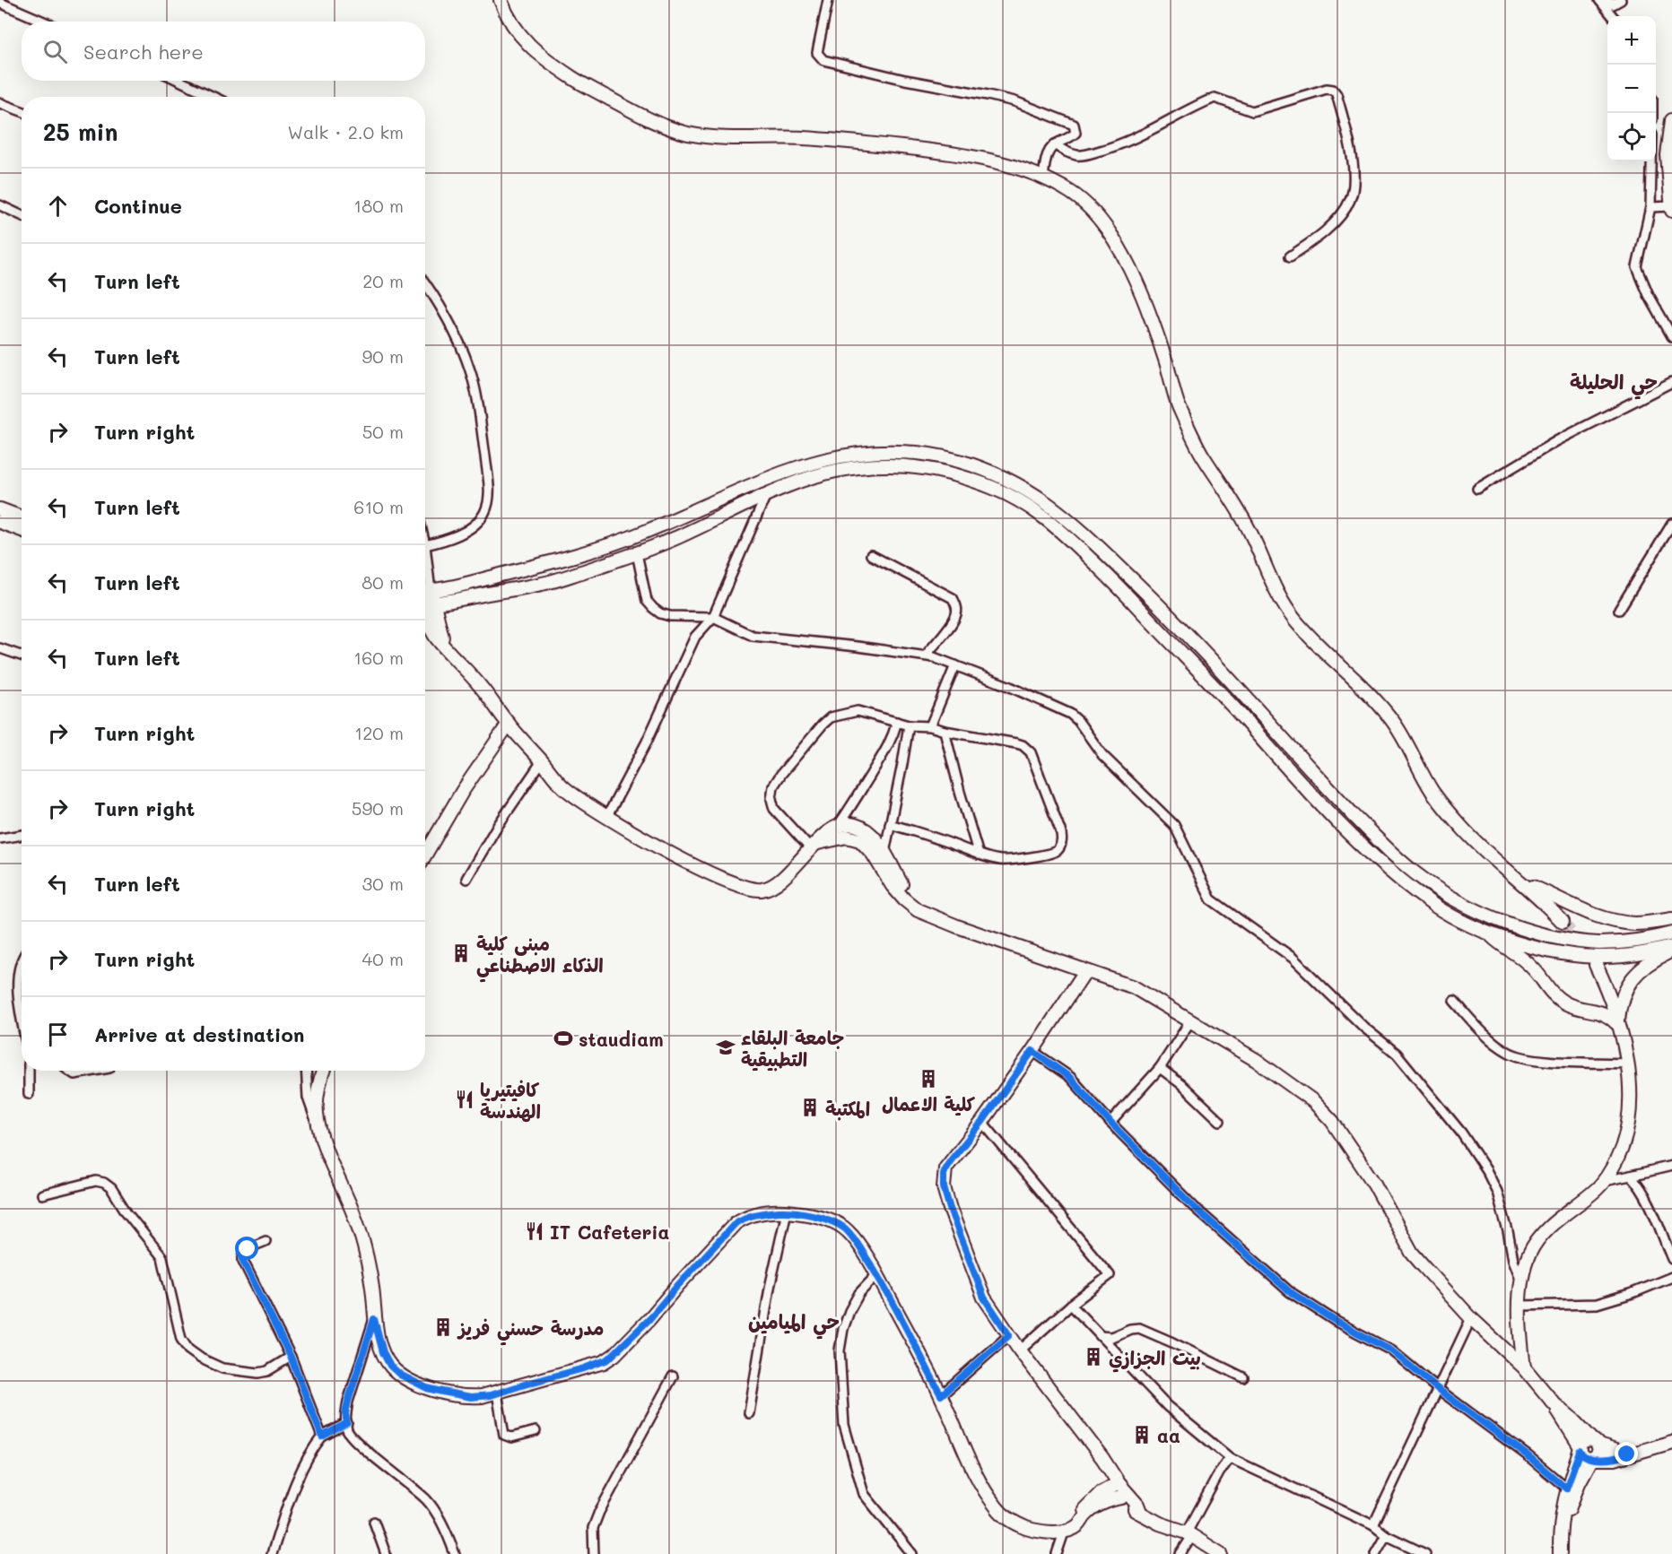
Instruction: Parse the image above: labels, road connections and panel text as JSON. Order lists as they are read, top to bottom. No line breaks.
{"districts":["حي الحليلة","حي الميامين"],"places":{"building":["مبنى كلية الذكاء الاصطناعي","كلية الاعمال","المكتبة","مدرسة حسني فريز","بيت الجزازي","aa"],"sports":["staudiam"],"school or university":["جامعة البلقاء التطبيقية"],"restaurant":["كافيتيريا الهندسة","IT Cafeteria"]},"page":{"map_buttons":["+","−"],"search":"Search here","heading":["25 min","Walk · 2.0 km"],"list":[["Continue","180 m"],["Turn left","20 m"],["Turn left","90 m"],["Turn right","50 m"],["Turn left","610 m"],["Turn left","80 m"],["Turn left","160 m"],["Turn right","120 m"],["Turn right","590 m"],["Turn left","30 m"],["Turn right","40 m"],"Arrive at destination"]}}
